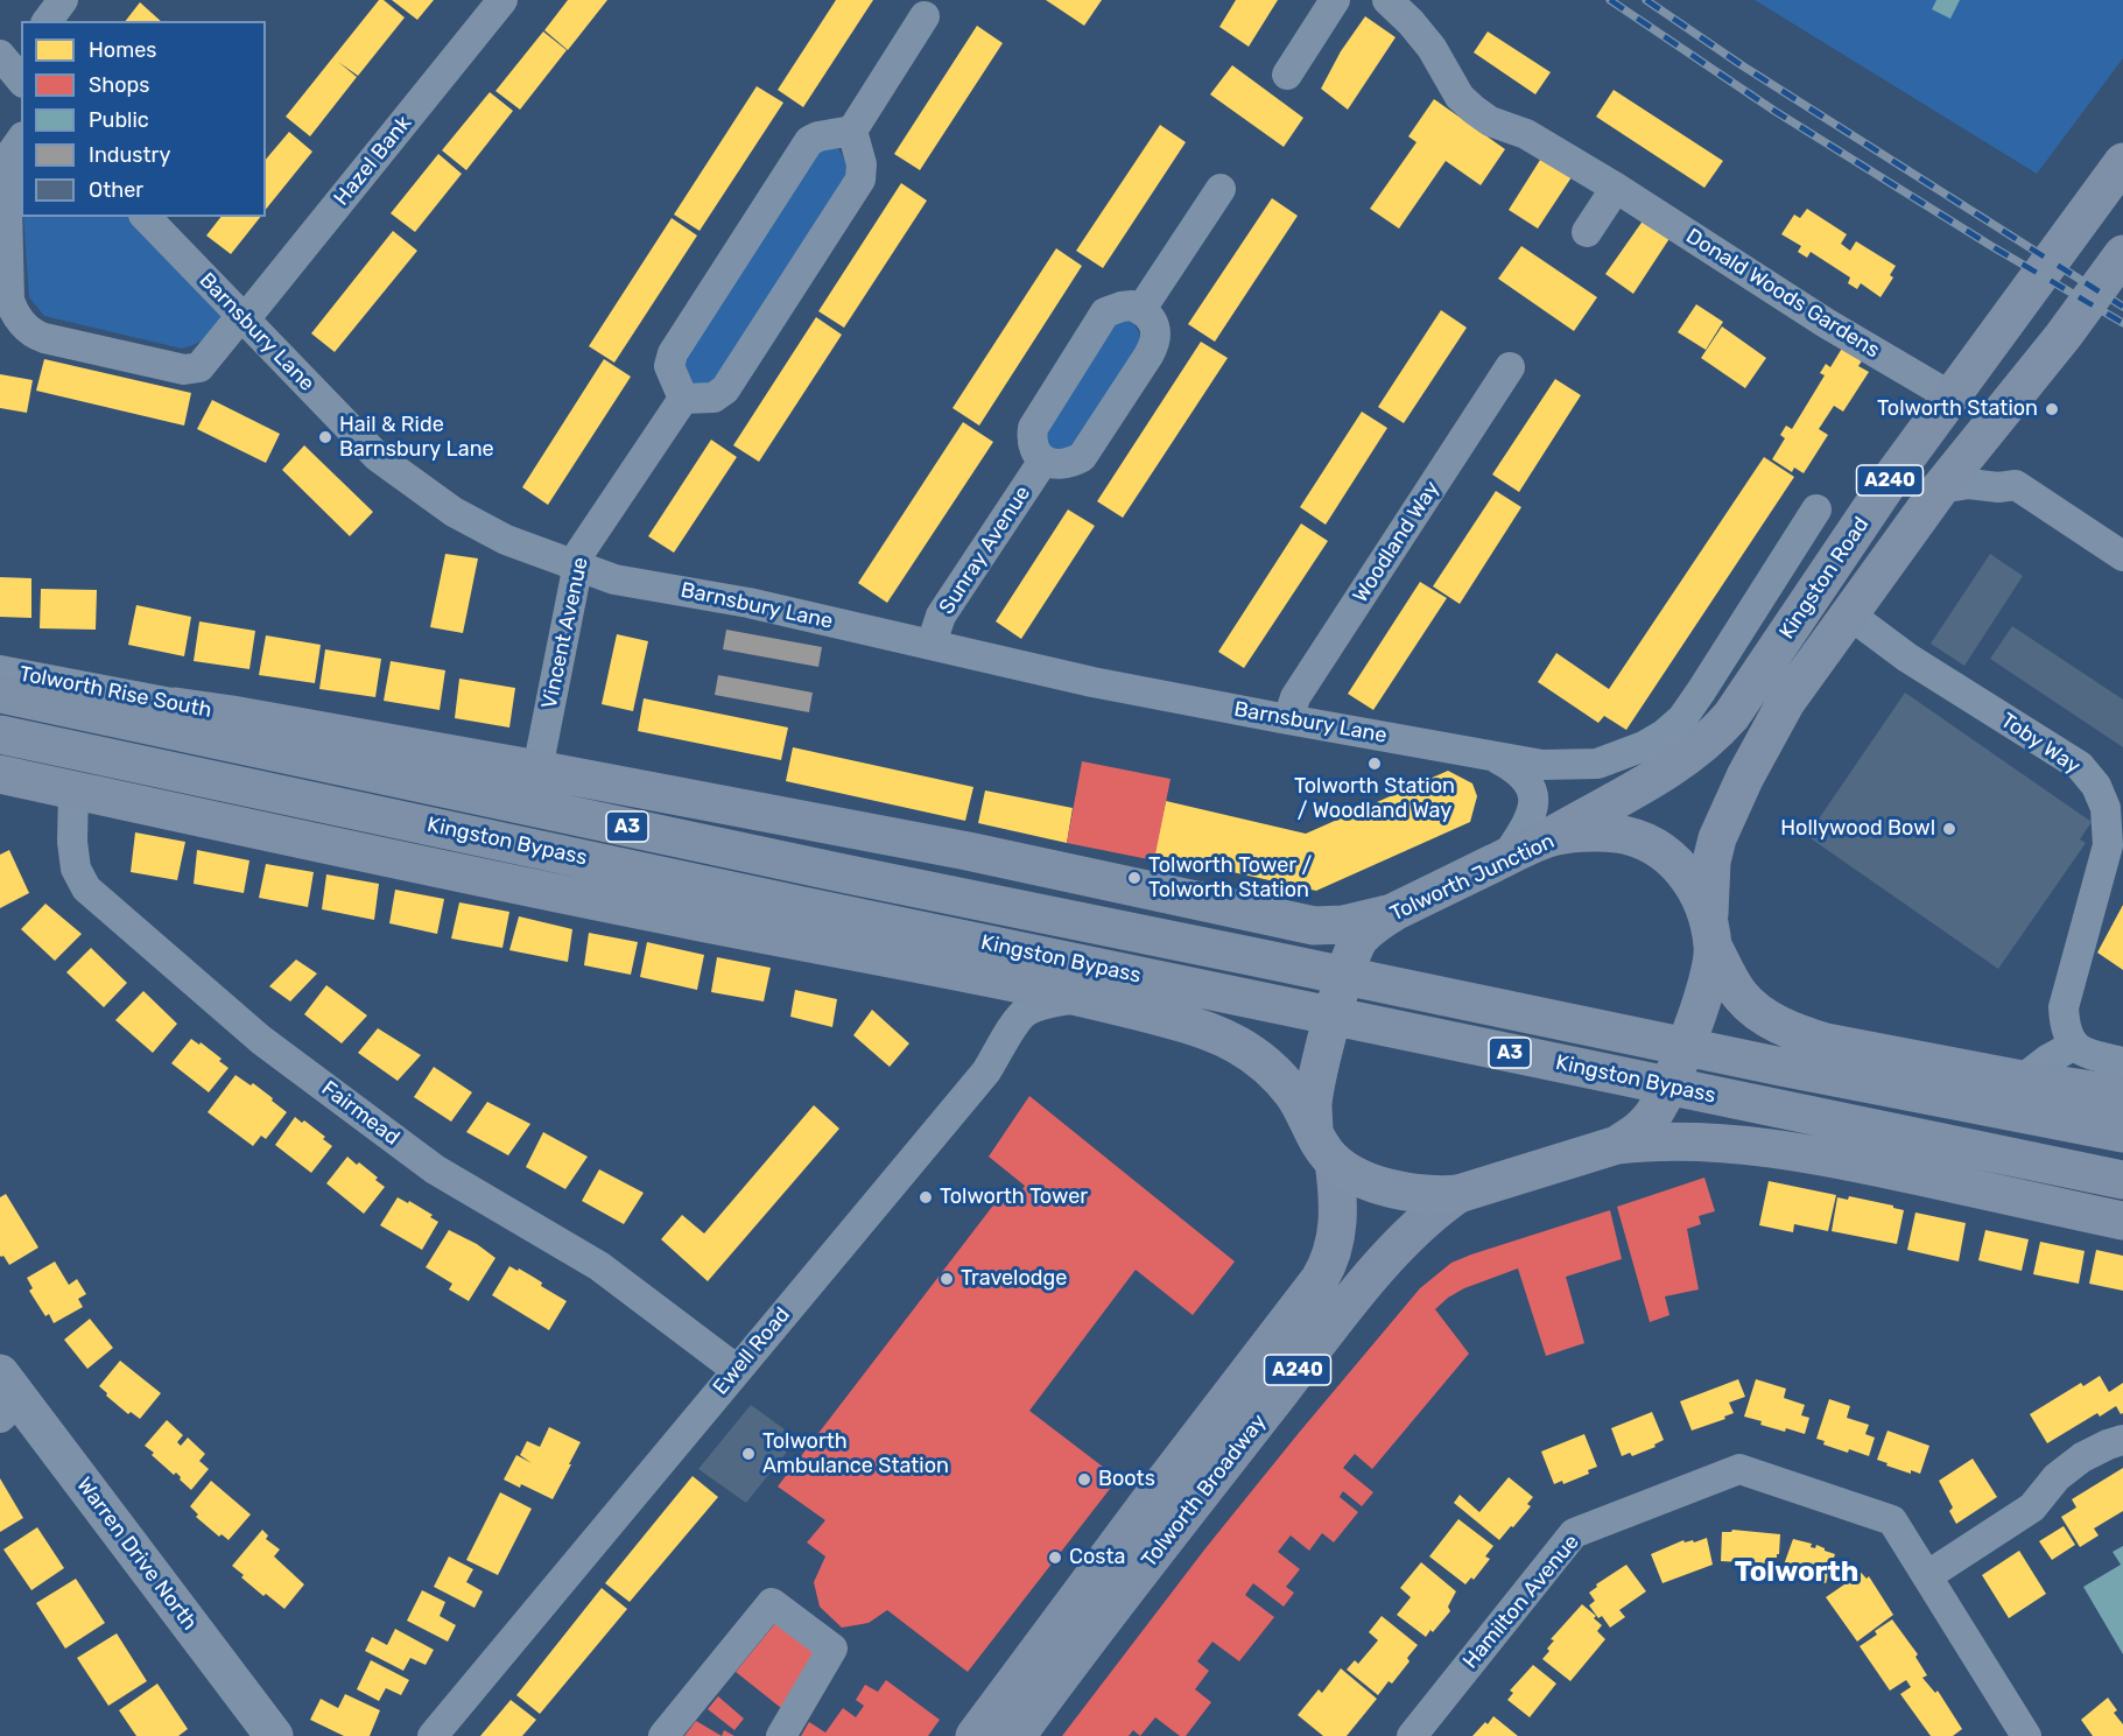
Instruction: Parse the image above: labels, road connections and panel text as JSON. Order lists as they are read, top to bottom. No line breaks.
{"streets":{"highway":["A240","Kingston Road","A3","Kingston Bypass","Tolworth Junction"],"main road":["Tolworth Broadway"],"street":["Hazel Bank","Donald Woods Gardens","Barnsbury Lane","Woodland Way","Sunray Avenue","Vincent Avenue","Tolworth Rise South","Toby Way","Fairmead","Ewell Road","Warren Drive North","Hamilton Avenue"]},"crossings":[["Hazel Bank","Barnsbury Lane"],["Donald Woods Gardens","Kingston Road"],["Barnsbury Lane","Woodland Way"],["Barnsbury Lane","Sunray Avenue"],["Barnsbury Lane","Vincent Avenue"],["Barnsbury Lane","Tolworth Junction"],["Kingston Road","Toby Way"],["Kingston Road","Tolworth Junction"],["Tolworth Junction","Tolworth Broadway"],["Fairmead","Ewell Road"]],"districts":["Tolworth"],"places":["Tolworth Station","Hail & Ride Barnsbury Lane","Tolworth Station / Woodland Way","Hollywood Bowl","Tolworth Tower / Tolworth Station","Tolworth Tower","Travelodge","Tolworth Ambulance Station","Boots","Costa"],"legend":["Homes","Shops","Public","Industry","Other"]}
